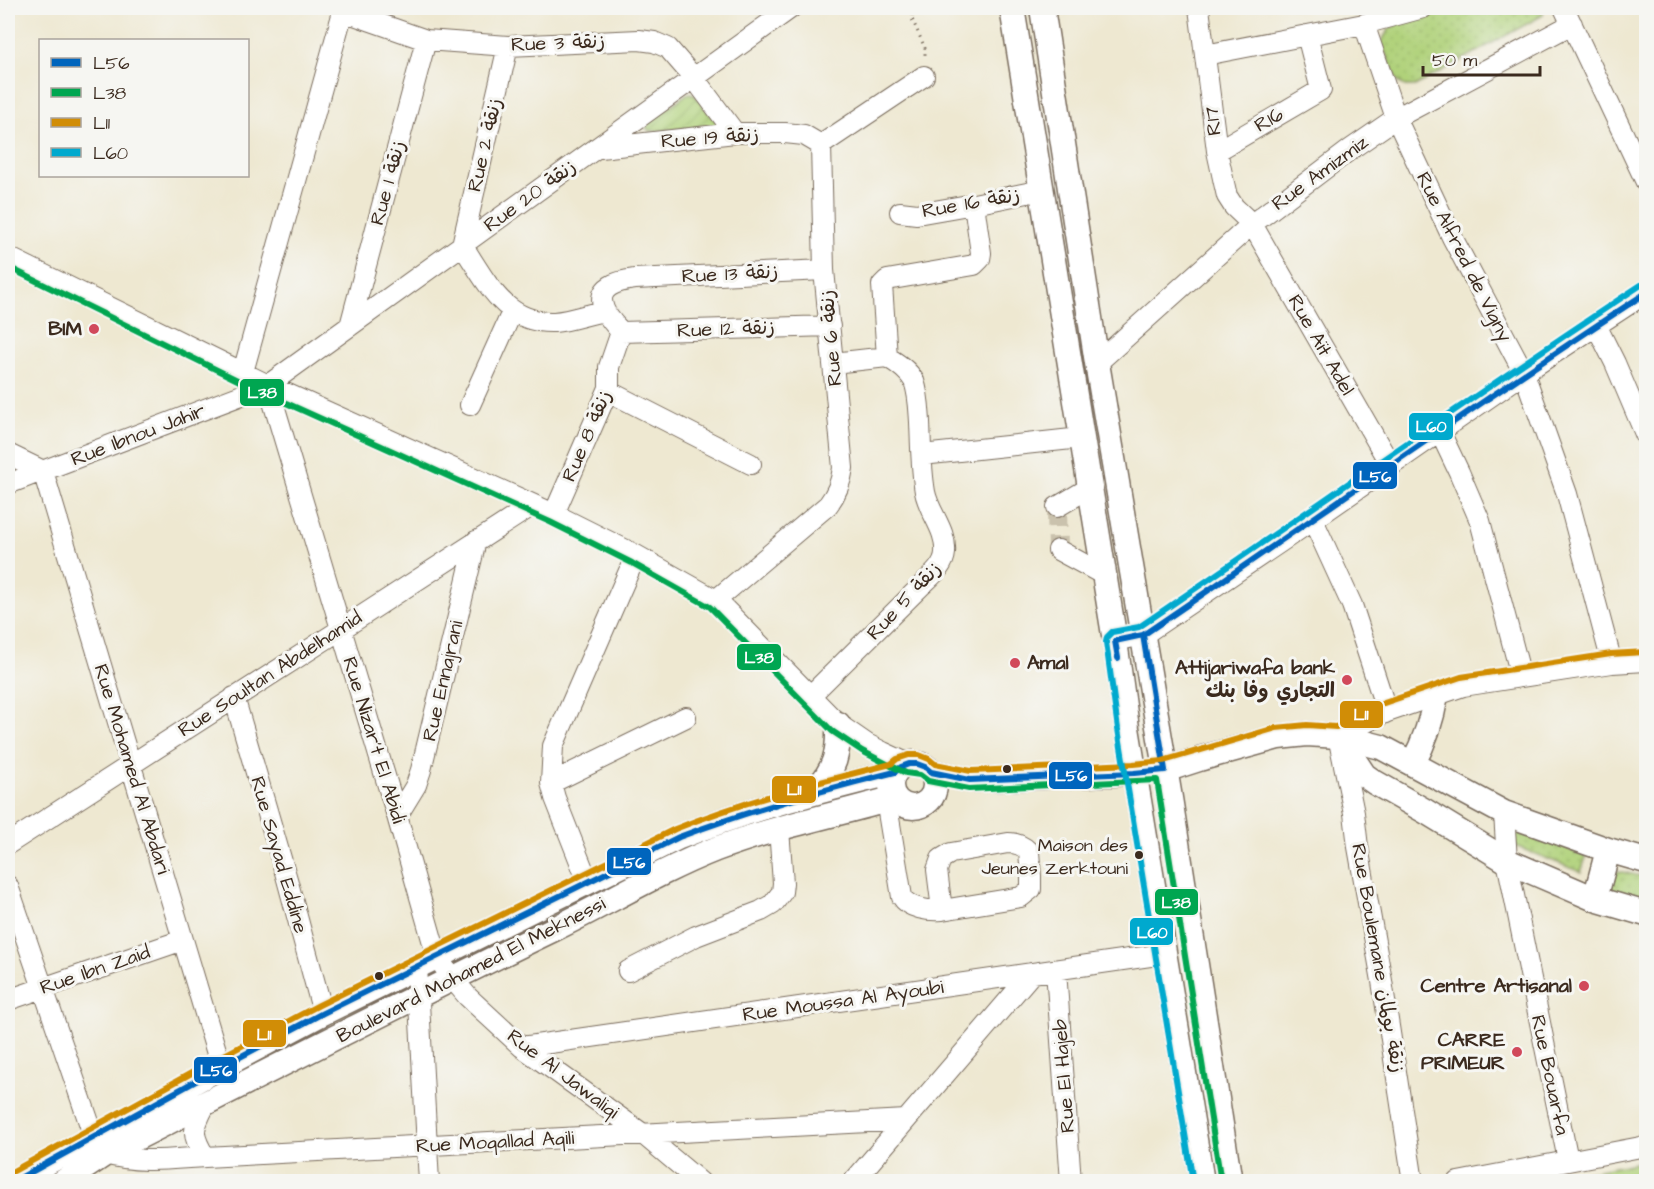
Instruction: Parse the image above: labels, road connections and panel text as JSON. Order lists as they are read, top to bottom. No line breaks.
{"streets":{"main road":["Boulevard Mohamed El Meknessi"],"street":["Rue 3 زنقة","R16","R17","Rue 19 زنقة","Rue 2 زنقة","Rue Amizmiz","Rue 1 زنقة","Rue 20 زنقة","Rue 16 زنقة","Rue Alfred de Vigny","Rue 13 زنقة","Rue 12 زنقة","Rue 6 زنقة","Rue Aït Adel","Rue Ibnou Jahir","Rue 8 زنقة","Rue 5 زنقة","Rue Soultan Abdelhamid","Rue Ennajrani","Rue Nizar't El Abidi","Rue Mohamed Al Abdari","Rue Sayad Eddine","Rue Boulemane زنقة بولمان","Rue Ibn Zaid","Rue Moussa Al Ayoubi","Rue Al Jawaliqi","Rue Bouarfa","Rue El Hajeb","Rue Moqallad Aqili"]},"crossings":[["Rue 3 زنقة","Rue 19 زنقة"],["Rue 3 زنقة","Rue 2 زنقة"],["Rue 3 زنقة","Rue 1 زنقة"],["Rue 3 زنقة","Rue 20 زنقة"],["R16","R17"],["R17","Rue Amizmiz"],["R17","Rue Aït Adel"],["Rue 19 زنقة","Rue 20 زنقة"],["Rue 19 زنقة","Rue 6 زنقة"],["Rue 2 زنقة","Rue 20 زنقة"],["Rue Amizmiz","Rue Alfred de Vigny"],["Rue Amizmiz","Rue Aït Adel"],["Rue 1 زنقة","Rue 20 زنقة"],["Rue 20 زنقة","Rue Ibnou Jahir"],["Rue 20 زنقة","Rue Nizar't El Abidi"],["Rue 13 زنقة","Rue 6 زنقة"],["Rue 12 زنقة","Rue 6 زنقة"],["Rue 12 زنقة","Rue 8 زنقة"],["Rue Ibnou Jahir","Rue Nizar't El Abidi"],["Rue Ibnou Jahir","Rue Mohamed Al Abdari"],["Rue Soultan Abdelhamid","Rue Ennajrani"],["Rue Soultan Abdelhamid","Rue Nizar't El Abidi"],["Rue Soultan Abdelhamid","Rue Mohamed Al Abdari"],["Rue Soultan Abdelhamid","Rue Sayad Eddine"],["Rue Ennajrani","Rue Nizar't El Abidi"],["Rue Nizar't El Abidi","Boulevard Mohamed El Meknessi"],["Rue Nizar't El Abidi","Rue Al Jawaliqi"],["Rue Mohamed Al Abdari","Rue Ibn Zaid"],["Rue Mohamed Al Abdari","Boulevard Mohamed El Meknessi"],["Rue Sayad Eddine","Boulevard Mohamed El Meknessi"],["Rue Boulemane زنقة بولمان","Boulevard Mohamed El Meknessi"],["Boulevard Mohamed El Meknessi","Rue Al Jawaliqi"],["Boulevard Mohamed El Meknessi","Rue Bouarfa"],["Boulevard Mohamed El Meknessi","Rue Moqallad Aqili"],["Rue Moussa Al Ayoubi","Rue Al Jawaliqi"],["Rue Moussa Al Ayoubi","Rue El Hajeb"],["Rue Al Jawaliqi","Rue Moqallad Aqili"]],"places":["BIM","Amal","Attijariwafa bank التجاري وفا بنك","Maison des Jeunes Zerktouni","Centre Artisanal","CARRE PRIMEUR"],"lines":["transit line L38","transit line L60","transit line L56","transit line L11"],"legend":["L56","L38","L11","L60"],"scale_bar":"50 m"}
